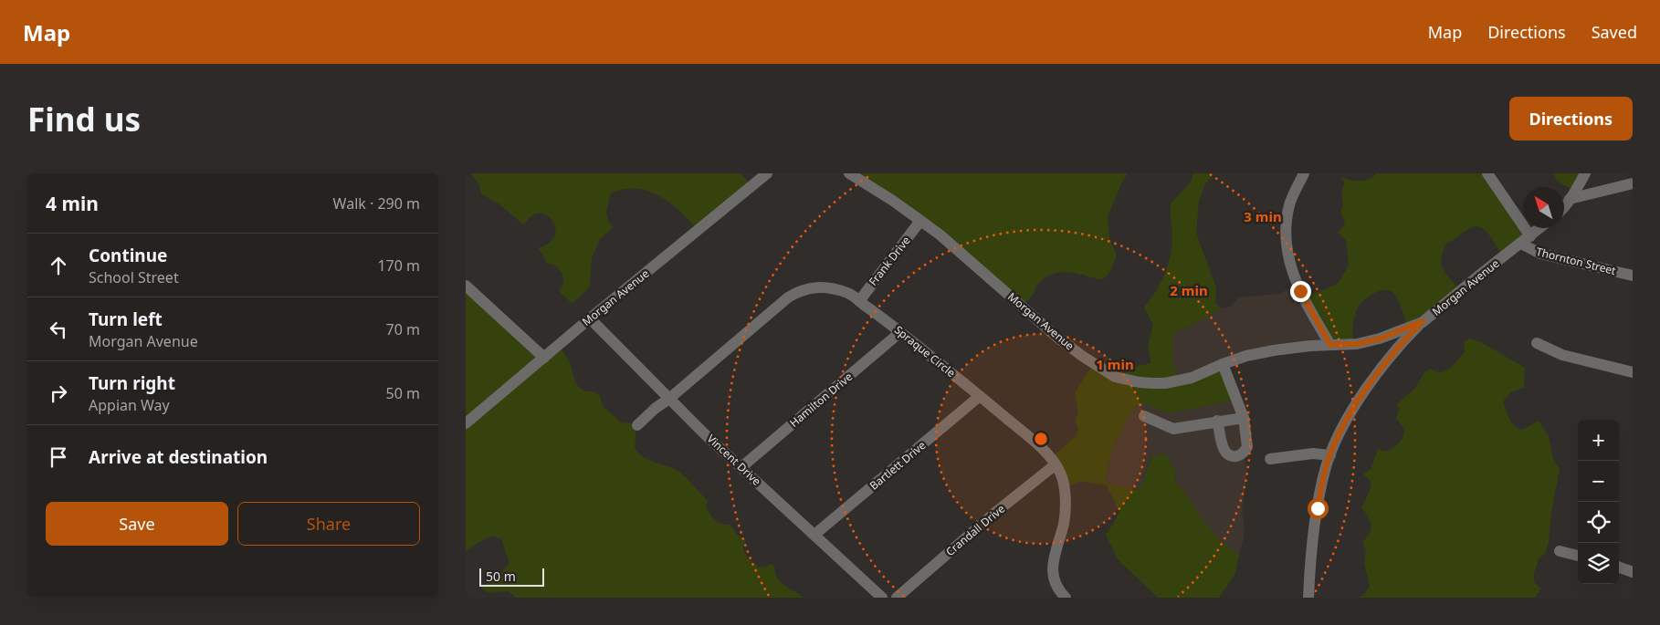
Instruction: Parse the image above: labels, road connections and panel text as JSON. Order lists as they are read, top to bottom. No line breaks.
{"streets":{"street":["Frank Drive","Thornton Street","Morgan Avenue","Spraque Circle","Hamilton Drive","Vincent Drive","Bartlett Drive","Crandall Drive"]},"crossings":[["Frank Drive","Morgan Avenue"],["Frank Drive","Spraque Circle"],["Thornton Street","Morgan Avenue"],["Morgan Avenue","Vincent Drive"],["Spraque Circle","Hamilton Drive"],["Spraque Circle","Vincent Drive"],["Spraque Circle","Bartlett Drive"],["Spraque Circle","Crandall Drive"],["Hamilton Drive","Vincent Drive"],["Vincent Drive","Bartlett Drive"]],"scale_bar":"50 m","north":"top left","page":{"header":"Map","nav":["Map","Directions","Saved"],"buttons":["Directions",["Save","Share"]],"title":"Find us","heading":["4 min","Walk · 290 m"],"list":[["Continue","School Street","170 m"],["Turn left","Morgan Avenue","70 m"],["Turn right","Appian Way","50 m"],"Arrive at destination"],"map_buttons":["+","−"],"scale":"50 m"},"rings":["3 min","2 min","1 min"]}
